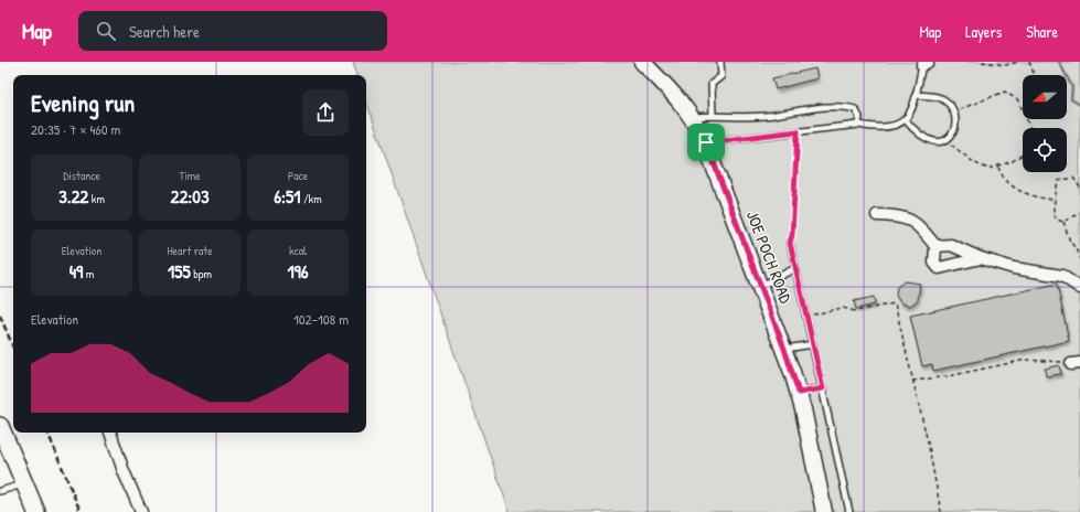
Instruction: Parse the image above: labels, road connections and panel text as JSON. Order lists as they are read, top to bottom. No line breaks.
{"streets":{"street":["JOE POCH ROAD"]},"north":"left","page":{"header":"Map","search":"Search here","nav":["Map","Layers","Share"],"heading":["Evening run","20:35 · 7 × 460 m"],"stats":[["Distance","3.22 km"],["Time","22:03"],["Pace","6:51 /km"],["Elevation","49 m"],["Heart rate","155 bpm"],["kcal","196"]],"chart":["Elevation","102–108 m"]}}
